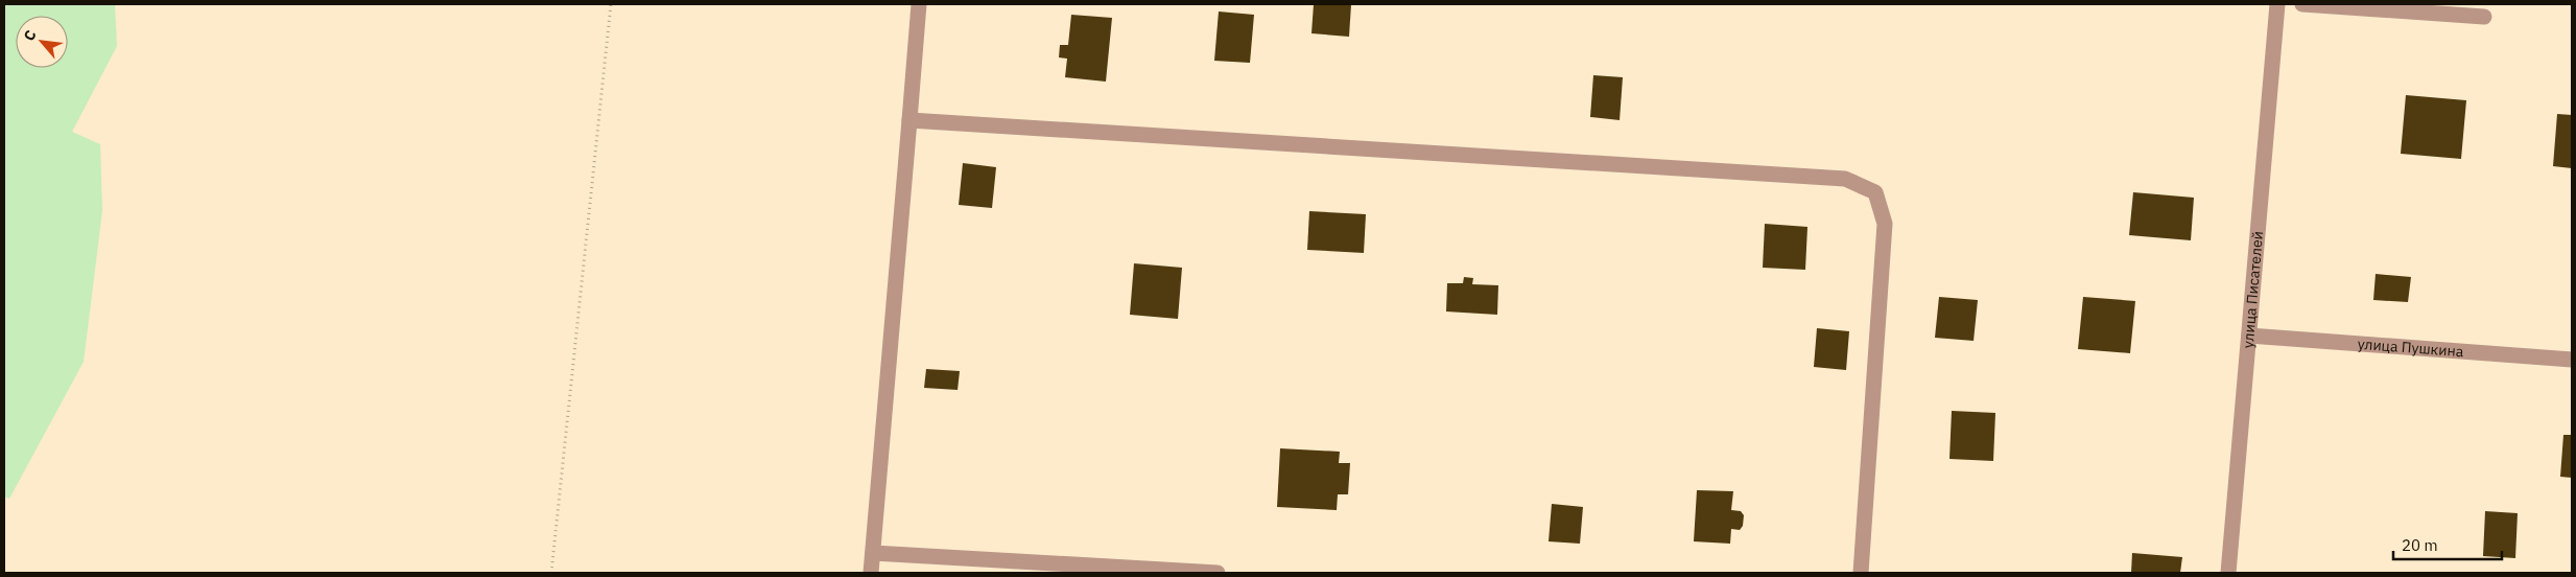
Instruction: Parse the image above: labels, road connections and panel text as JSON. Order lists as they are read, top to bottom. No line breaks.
{"streets":{"street":["улица Писателей","улица Пушкина"]},"crossings":[["улица Писателей","улица Пушкина"]],"scale_bar":"20 m","north":"top left"}
